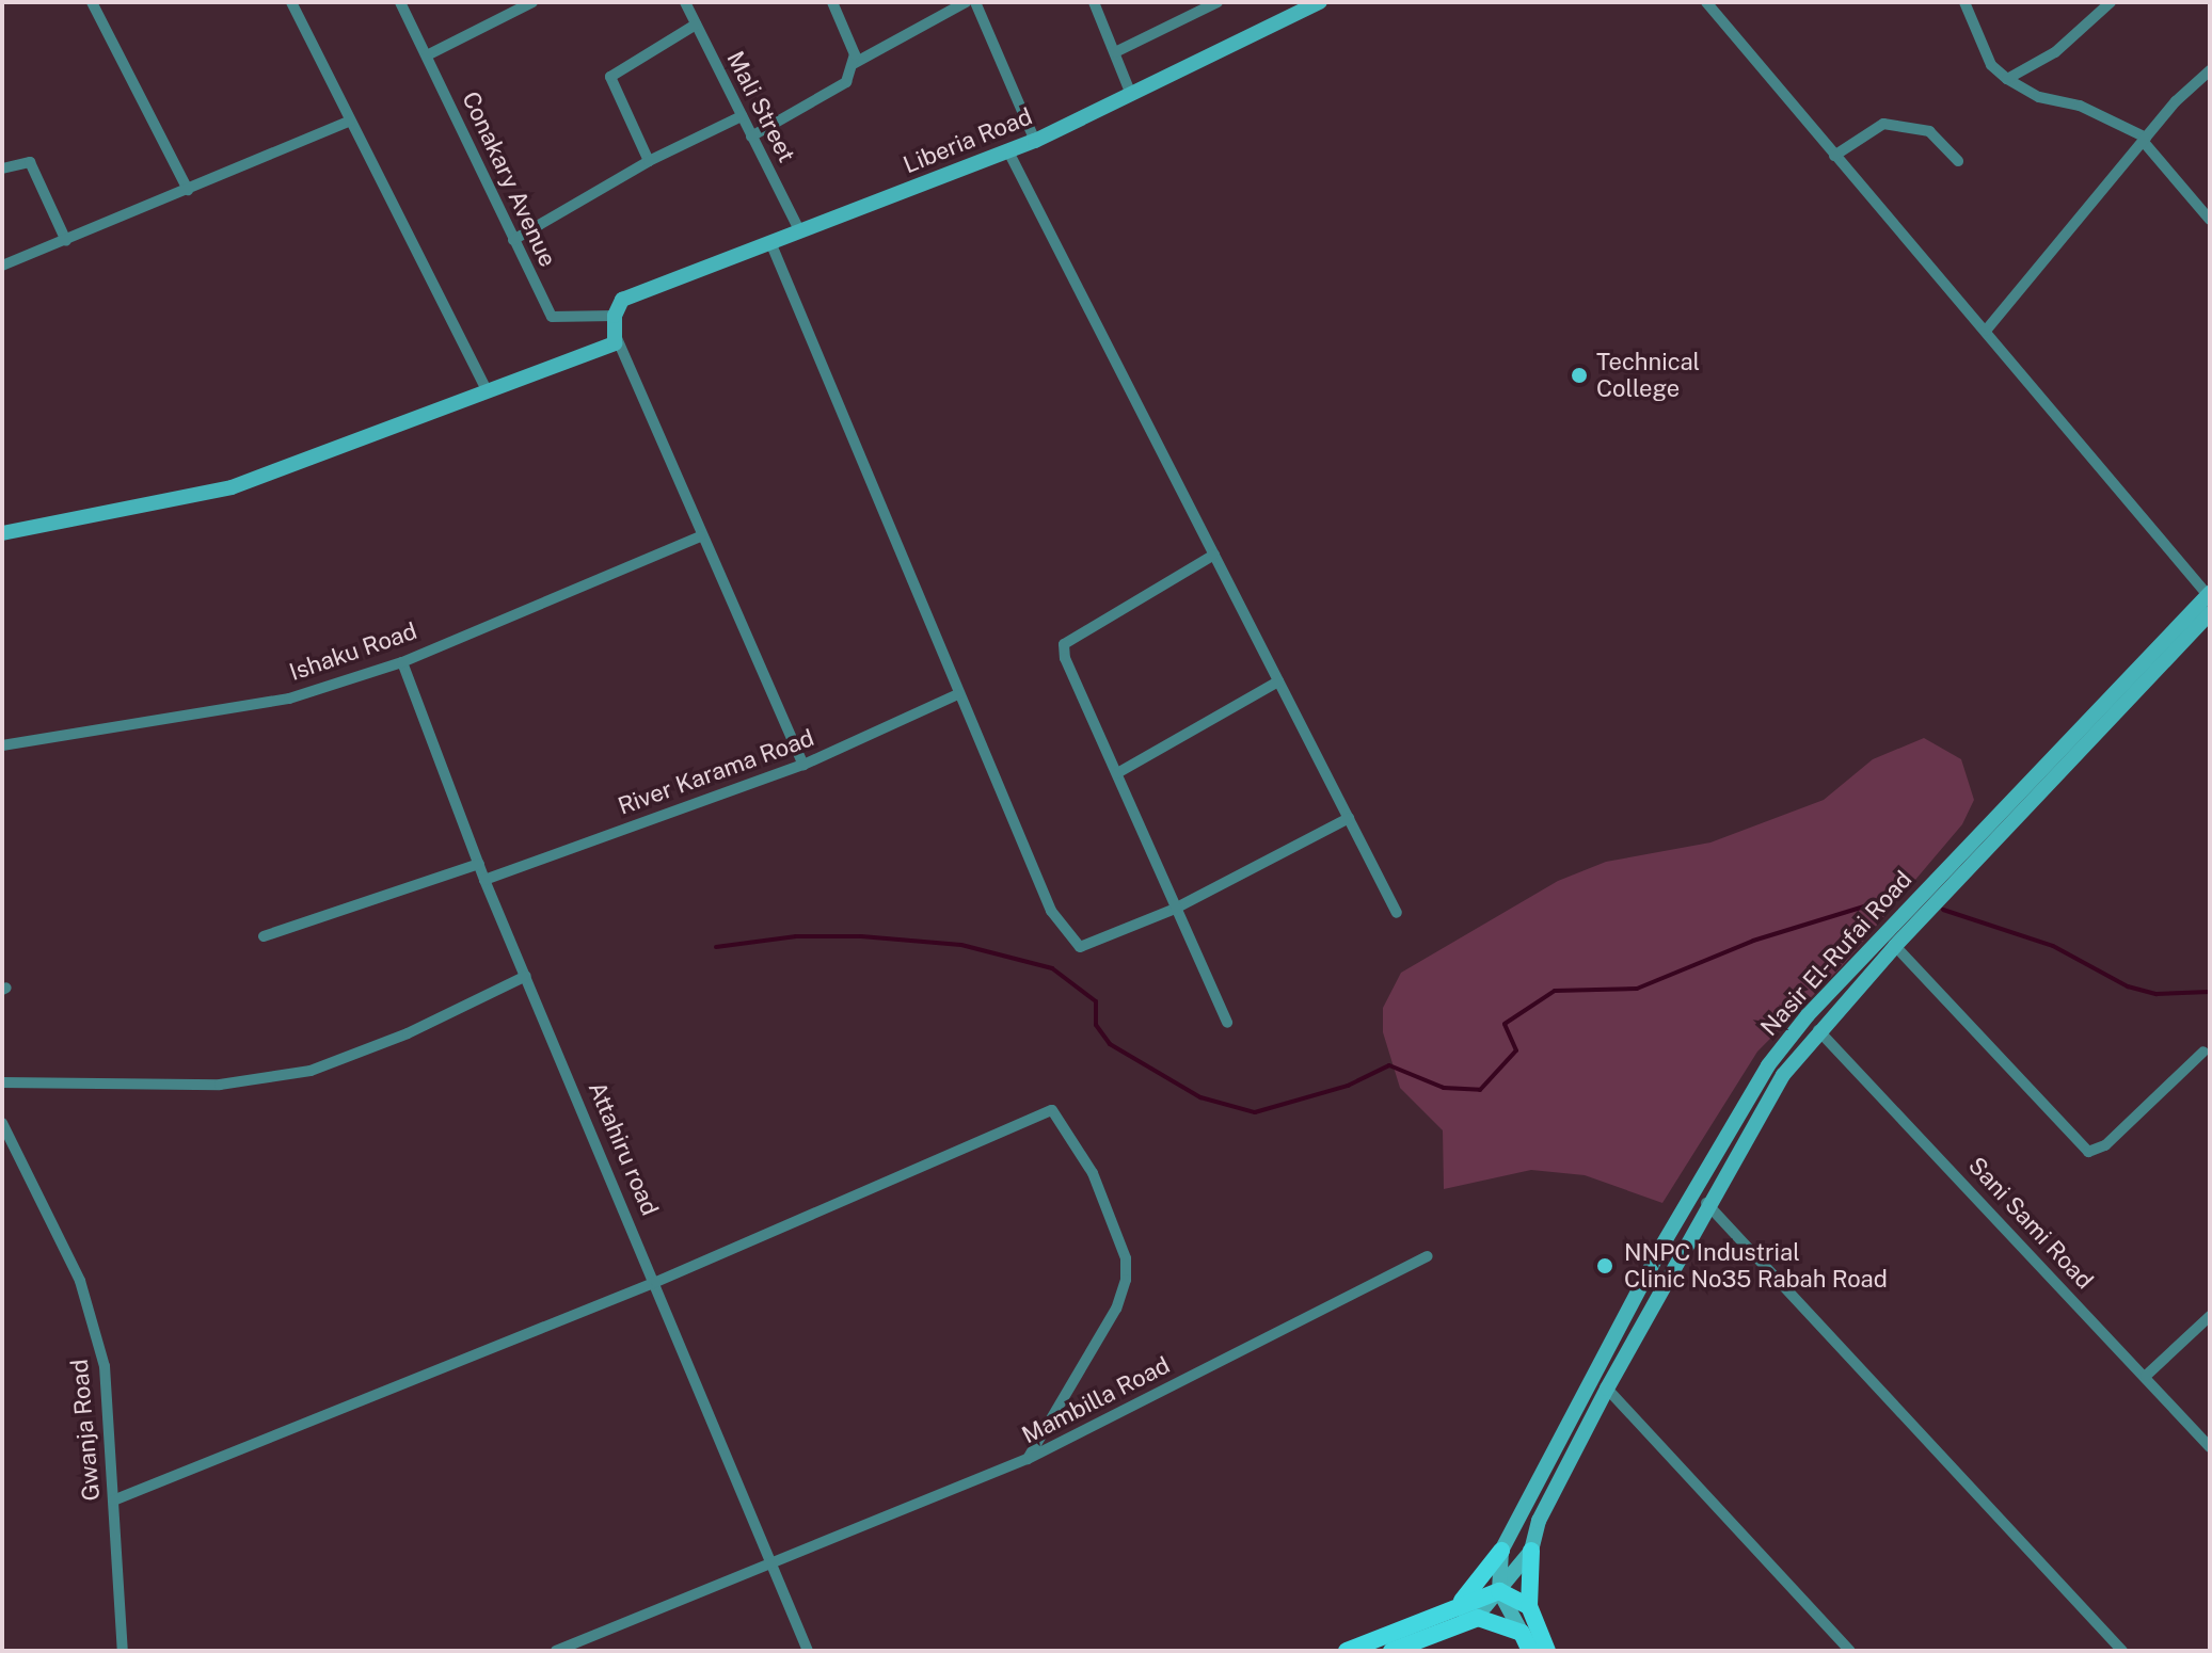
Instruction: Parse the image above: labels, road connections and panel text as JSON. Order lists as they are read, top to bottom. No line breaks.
{"streets":{"main road":["Liberia Road","Nasir El-Rufai Road"],"street":["Mali Street","Conakary Avenue","Ishaku Road","River Karama Road","Attahiru road","Sani Sami Road","Mambilla Road","Gwanja Road"]},"crossings":[["Mali Street","Liberia Road"],["Liberia Road","Conakary Avenue"],["Ishaku Road","Attahiru road"],["River Karama Road","Attahiru road"],["Nasir El-Rufai Road","Sani Sami Road"],["Attahiru road","Mambilla Road"]],"places":["Technical College","NNPC Industrial Clinic No35 Rabah Road"]}
